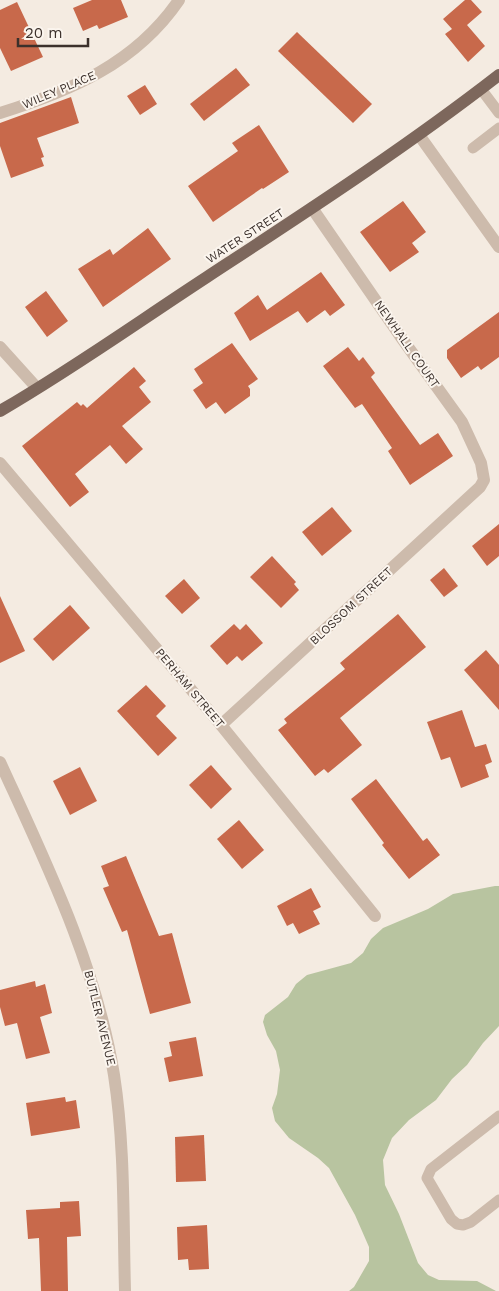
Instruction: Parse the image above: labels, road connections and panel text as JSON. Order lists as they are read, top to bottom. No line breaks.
{"streets":{"main road":["WATER STREET"],"street":["WILEY PLACE","NEWHALL COURT","BLOSSOM STREET","PERHAM STREET","BUTLER AVENUE"]},"crossings":[["WATER STREET","NEWHALL COURT"],["NEWHALL COURT","BLOSSOM STREET"],["BLOSSOM STREET","PERHAM STREET"]],"scale_bar":"20 m"}
